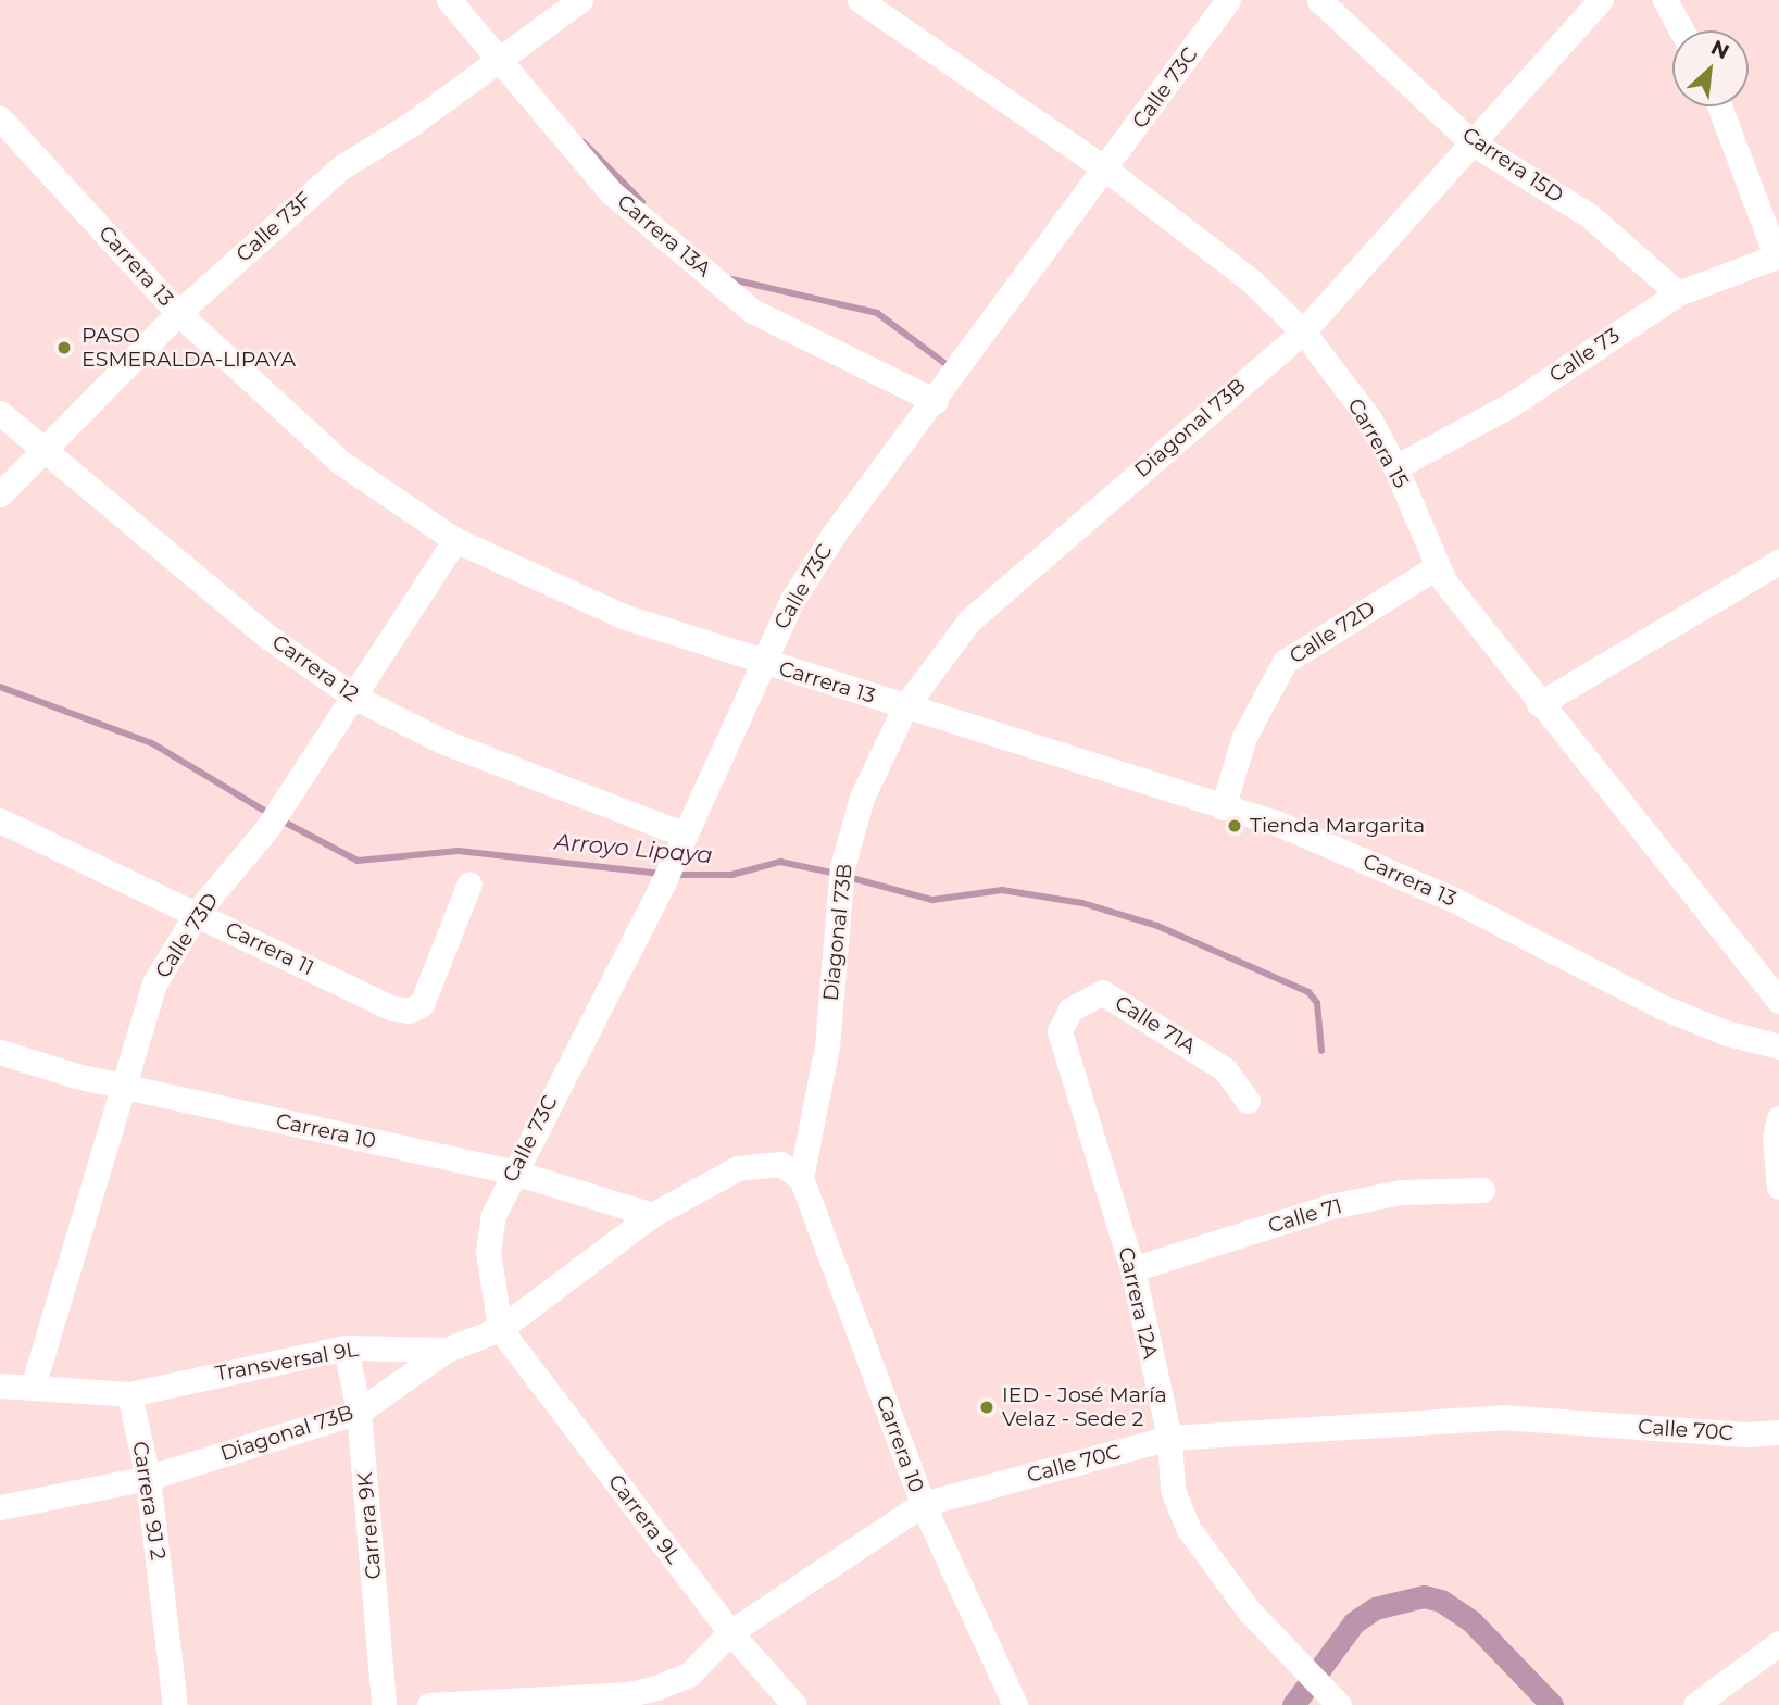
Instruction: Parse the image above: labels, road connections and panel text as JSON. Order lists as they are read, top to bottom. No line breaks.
{"streets":{"street":["Calle 73C","Carrera 15D","Calle 73F","Carrera 13A","Carrera 13","Calle 73","Diagonal 73B","Carrera 15","Calle 72D","Carrera 12","Calle 73D","Carrera 11","Calle 71A","Carrera 10","Calle 71","Carrera 12A","Transversal 9L","Calle 70C","Carrera 9J 2","Carrera 9L","Carrera 9K"]},"crossings":[["Calle 73C","Carrera 13A"],["Calle 73C","Carrera 13"],["Calle 73C","Diagonal 73B"],["Calle 73C","Carrera 15"],["Calle 73C","Carrera 12"],["Calle 73C","Carrera 10"],["Calle 73C","Carrera 9L"],["Carrera 15D","Calle 73"],["Carrera 15D","Diagonal 73B"],["Calle 73F","Carrera 13A"],["Calle 73F","Carrera 13"],["Calle 73F","Carrera 12"],["Carrera 13","Diagonal 73B"],["Carrera 13","Calle 72D"],["Carrera 13","Calle 73D"],["Calle 73","Carrera 15"],["Diagonal 73B","Carrera 15"],["Diagonal 73B","Carrera 10"],["Diagonal 73B","Transversal 9L"],["Diagonal 73B","Carrera 9J 2"],["Diagonal 73B","Carrera 9L"],["Diagonal 73B","Carrera 9K"],["Carrera 15","Calle 72D"],["Carrera 12","Calle 73D"],["Calle 73D","Carrera 11"],["Calle 73D","Carrera 10"],["Calle 71A","Carrera 12A"],["Carrera 10","Calle 70C"],["Calle 71","Carrera 12A"],["Carrera 12A","Calle 70C"],["Transversal 9L","Carrera 9J 2"],["Transversal 9L","Carrera 9K"],["Calle 70C","Carrera 9L"]],"water":["Arroyo Lipaya"],"places":["PASO ESMERALDA-LIPAYA","Tienda Margarita","IED - José María Velaz - Sede 2"],"north":"top right"}
